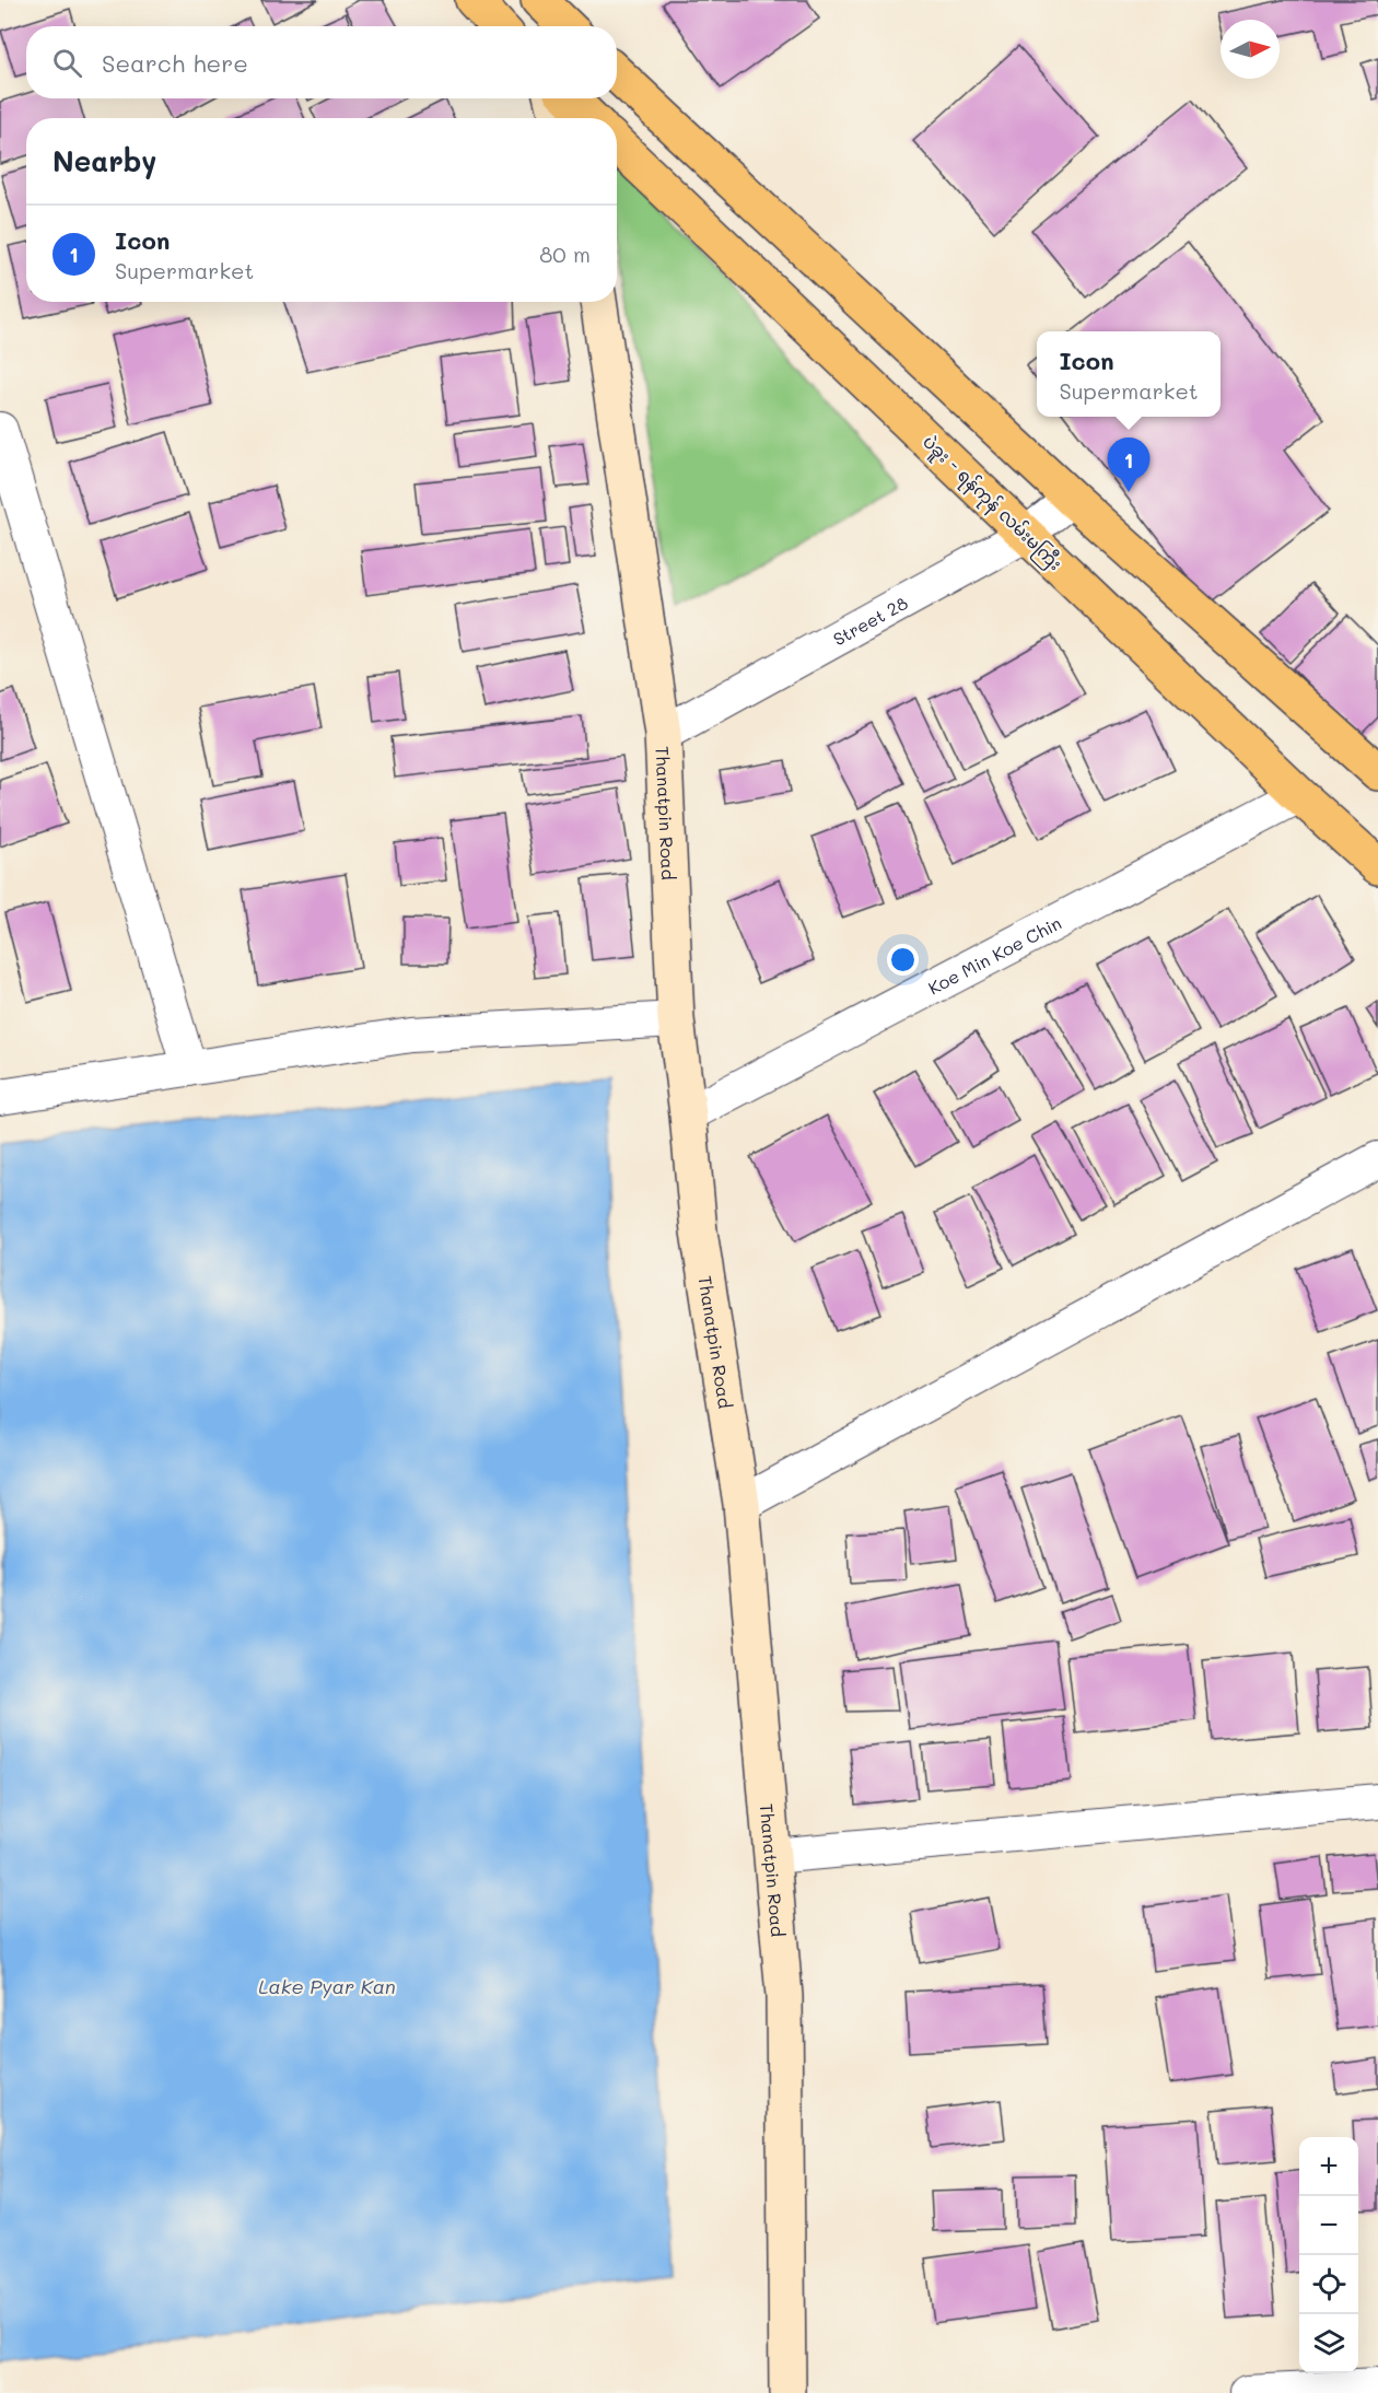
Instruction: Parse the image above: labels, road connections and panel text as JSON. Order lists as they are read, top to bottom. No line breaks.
{"streets":{"highway":["ပဲခူး - ရန်ကုန် လမ်းမကြီး"],"main road":["Thanatpin Road"],"street":["Street 28","Koe Min Koe Chin"]},"crossings":[["ပဲခူး - ရန်ကုန် လမ်းမကြီး","Street 28"],["ပဲခူး - ရန်ကုန် လမ်းမကြီး","Koe Min Koe Chin"],["Street 28","Thanatpin Road"],["Thanatpin Road","Koe Min Koe Chin"]],"water":["Lake Pyar Kan"],"north":"right","page":{"search":"Search here","heading":"Nearby","list":[{"mark":"1","name":"Icon","note":"Supermarket","value":"80 m"}],"popup":["Icon","Supermarket"],"pins":"1","map_buttons":["+","−"]}}
